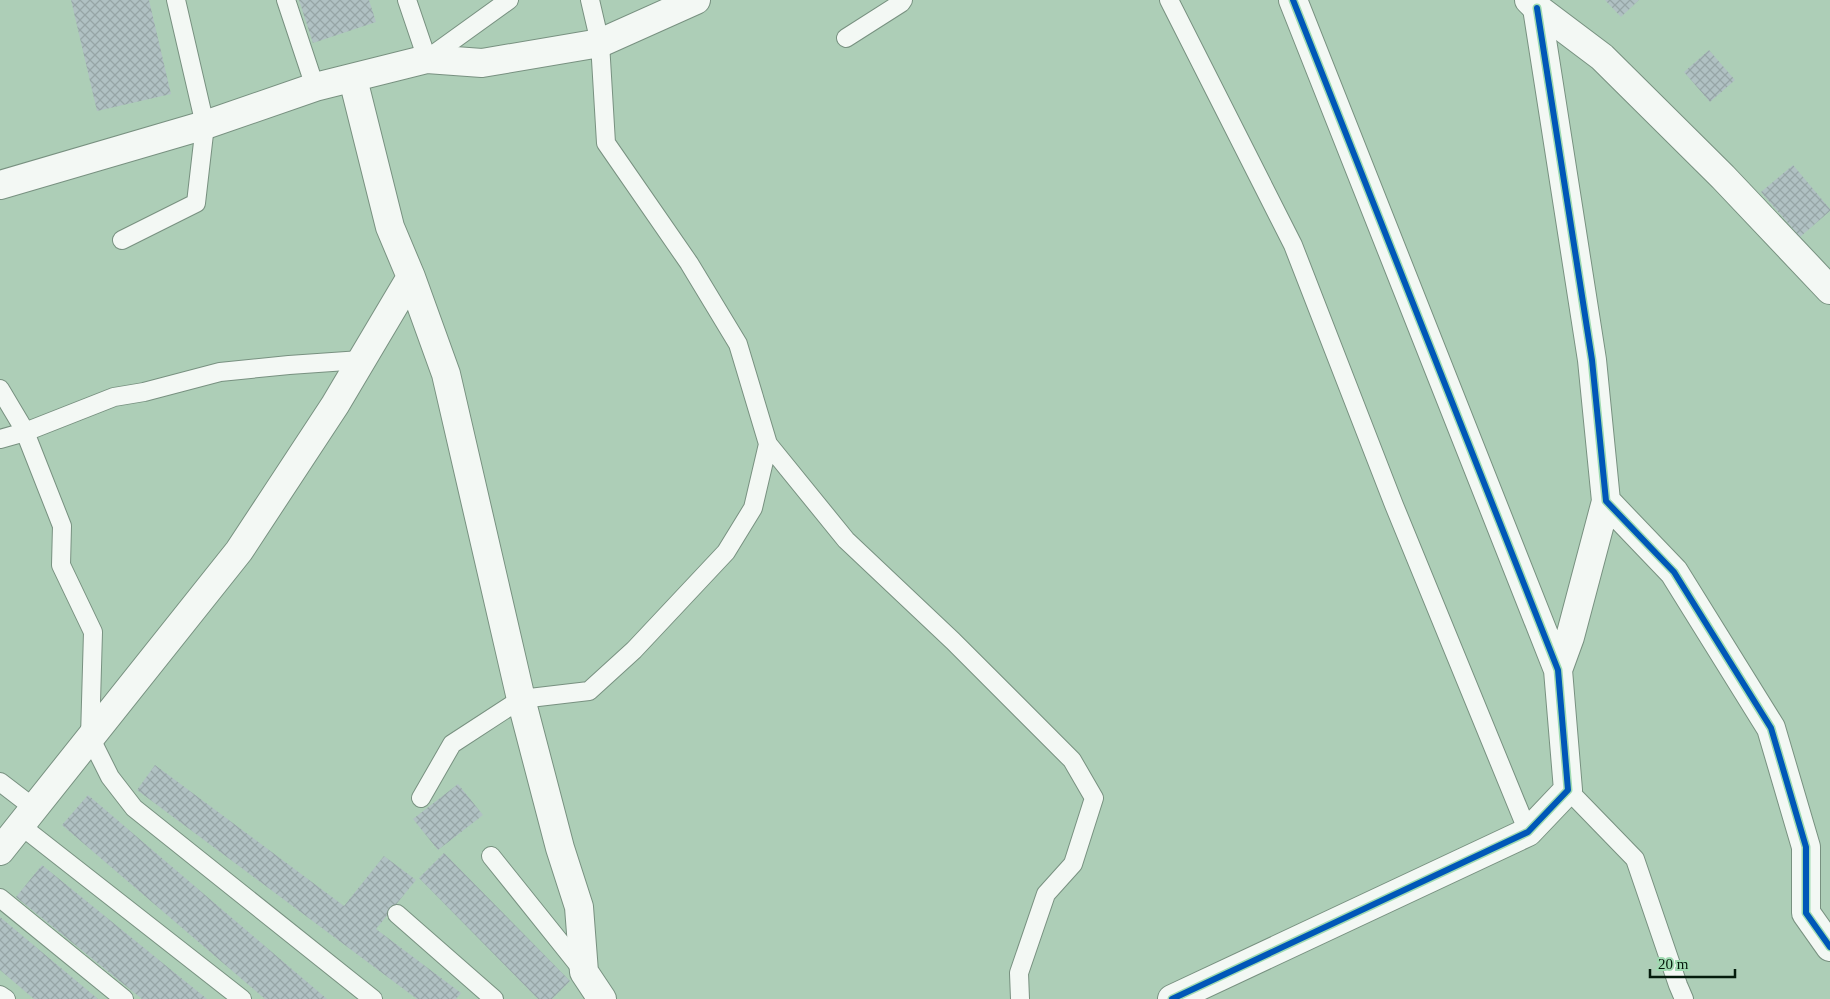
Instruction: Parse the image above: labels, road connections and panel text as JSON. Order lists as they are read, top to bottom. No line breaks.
{"scale_bar":"20 m"}
